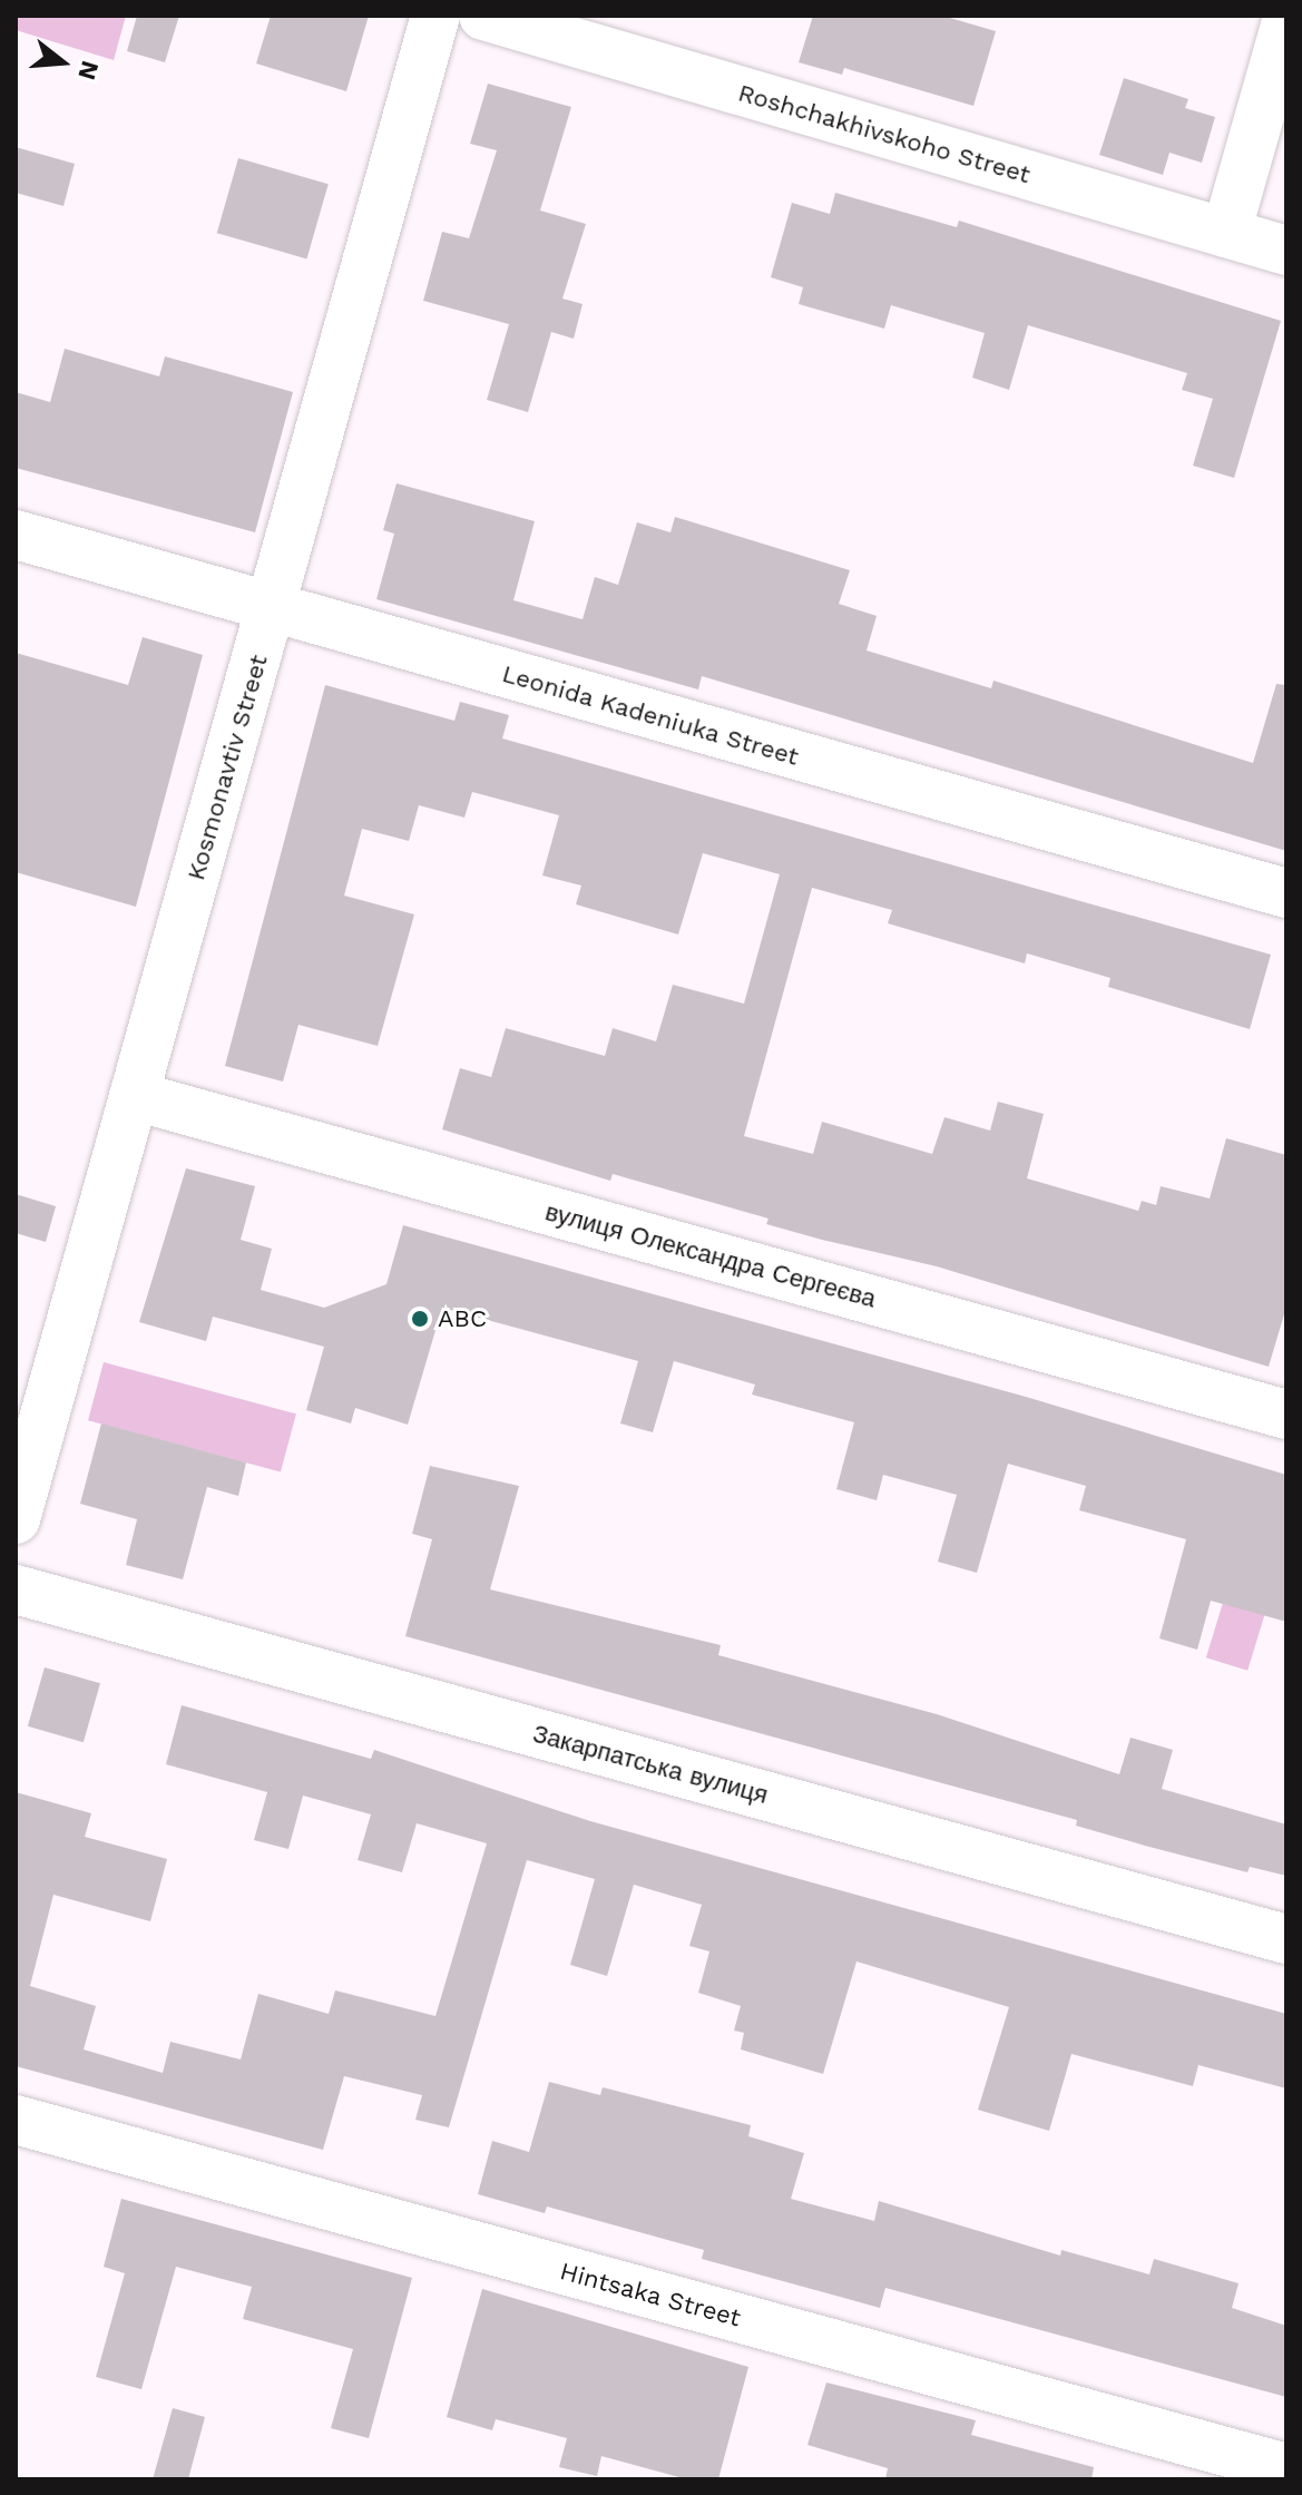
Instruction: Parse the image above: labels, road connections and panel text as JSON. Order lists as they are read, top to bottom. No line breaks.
{"streets":{"street":["Roshchakhivskoho Street","Leonida Kadeniuka Street","Kosmonavtiv Street","вулиця Олександра Сергеєва","Закарпатська вулиця","Hintsaka Street"]},"crossings":[["Leonida Kadeniuka Street","Kosmonavtiv Street"],["Kosmonavtiv Street","вулиця Олександра Сергеєва"]],"places":["ABC"],"north":"right"}
